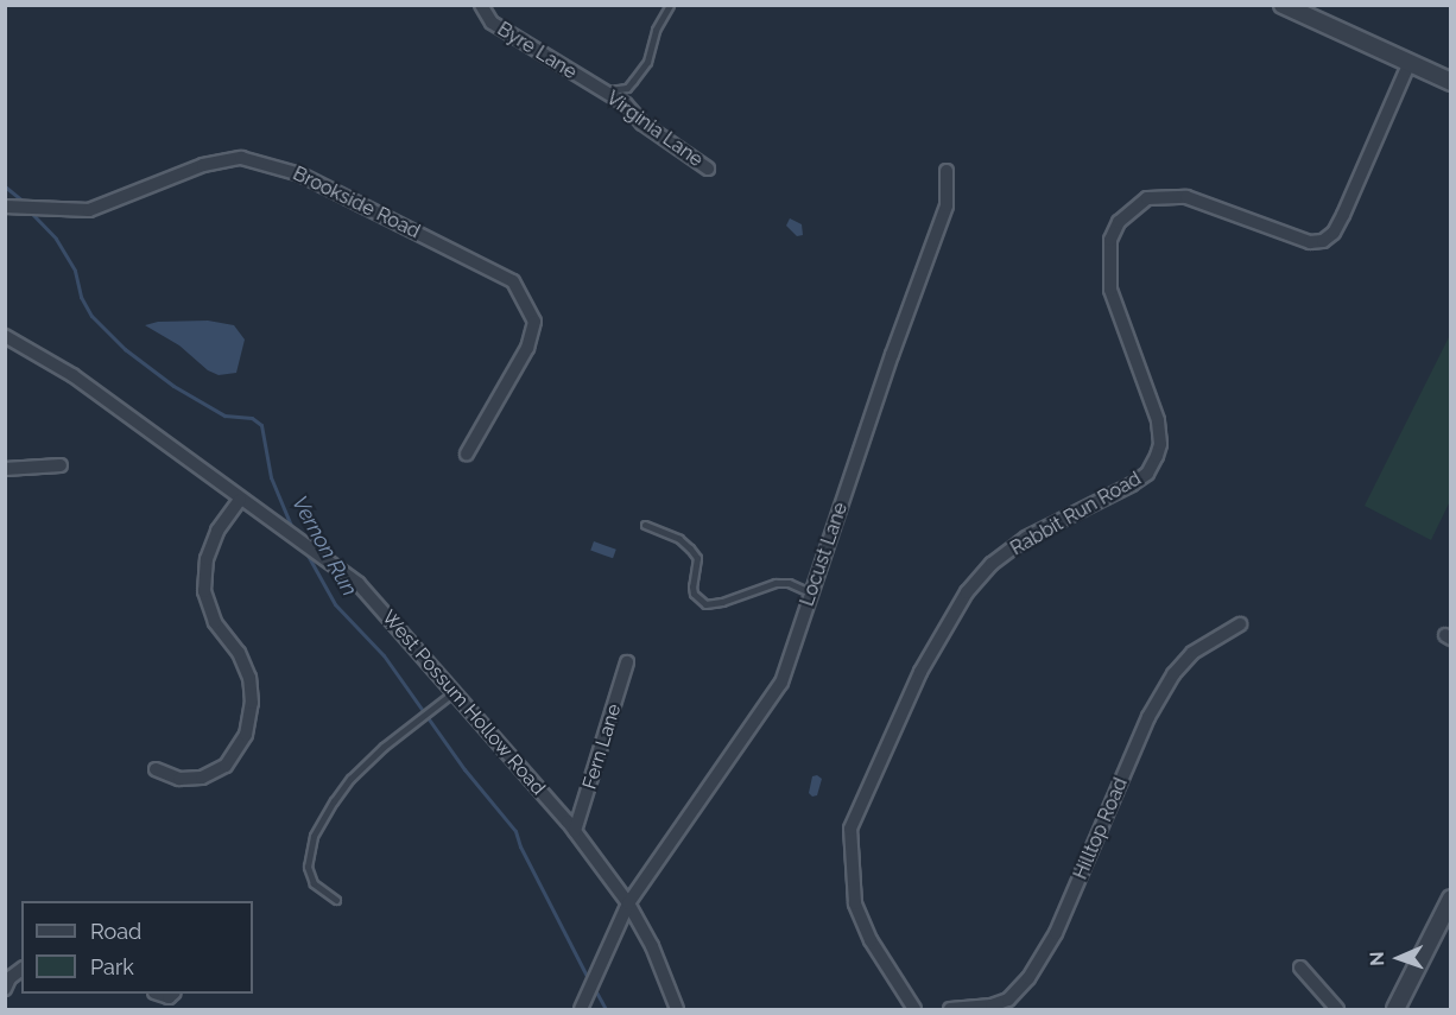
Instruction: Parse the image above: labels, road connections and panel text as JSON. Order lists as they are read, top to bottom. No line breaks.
{"streets":{"street":["Byre Lane","Virginia Lane","Brookside Road","Rabbit Run Road","Locust Lane","West Possum Hollow Road","Fern Lane","Hilltop Road"]},"crossings":[["Byre Lane","Virginia Lane"],["Locust Lane","West Possum Hollow Road"],["West Possum Hollow Road","Fern Lane"]],"water":["Vernon Run"],"legend":["Road","Park"],"north":"left"}
